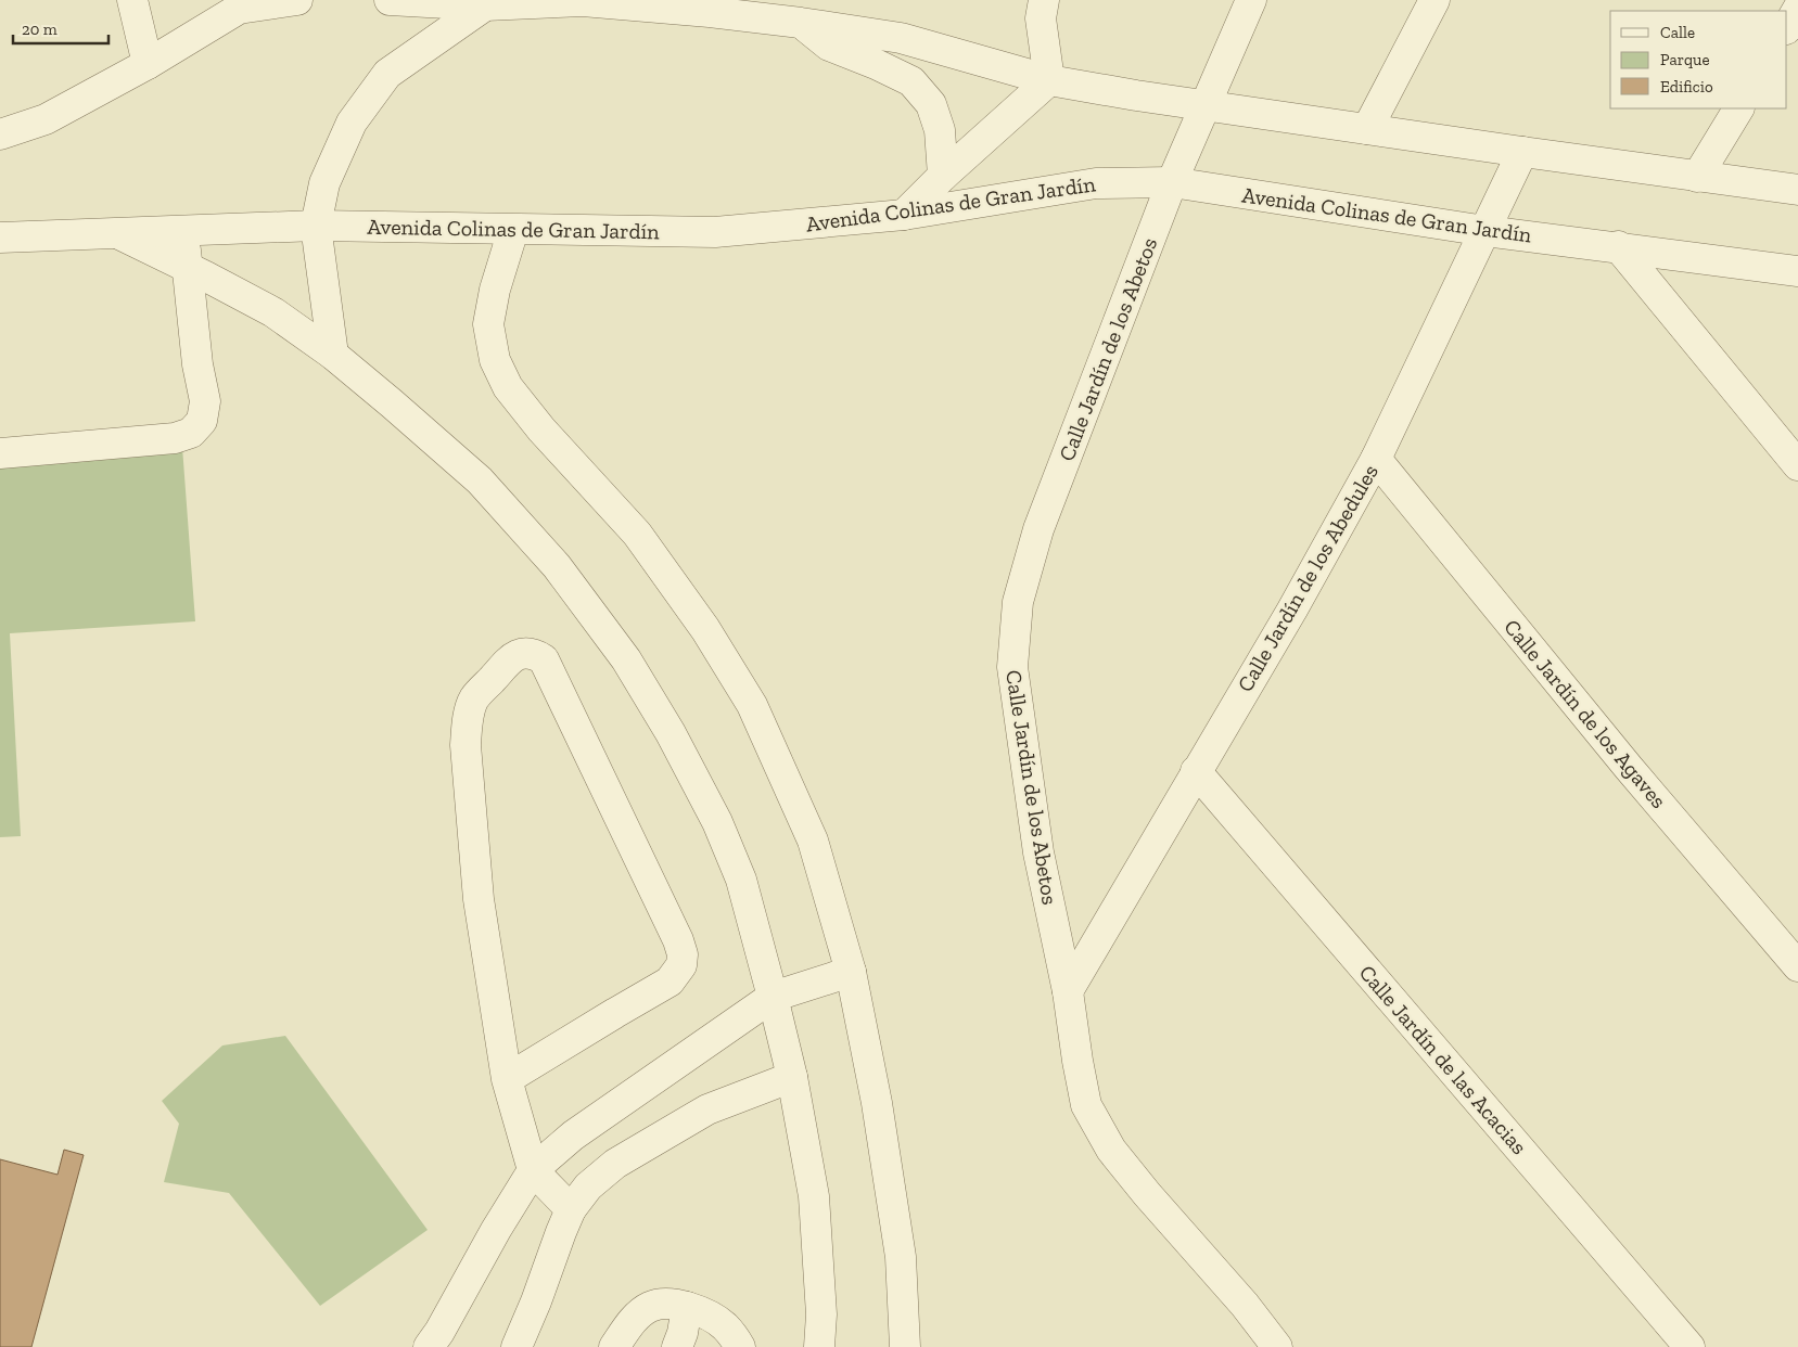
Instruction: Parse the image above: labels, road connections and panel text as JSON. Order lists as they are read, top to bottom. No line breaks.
{"streets":{"street":["Avenida Colinas de Gran Jardín","Calle Jardín de los Abetos","Calle Jardín de los Abedules","Calle Jardín de los Agaves","Calle Jardín de las Acacias"]},"crossings":[["Avenida Colinas de Gran Jardín","Calle Jardín de los Abetos"],["Avenida Colinas de Gran Jardín","Calle Jardín de los Abedules"],["Calle Jardín de los Abetos","Calle Jardín de los Abedules"],["Calle Jardín de los Abedules","Calle Jardín de los Agaves"],["Calle Jardín de los Abedules","Calle Jardín de las Acacias"]],"legend":["Calle","Parque","Edificio"],"scale_bar":"20 m"}
